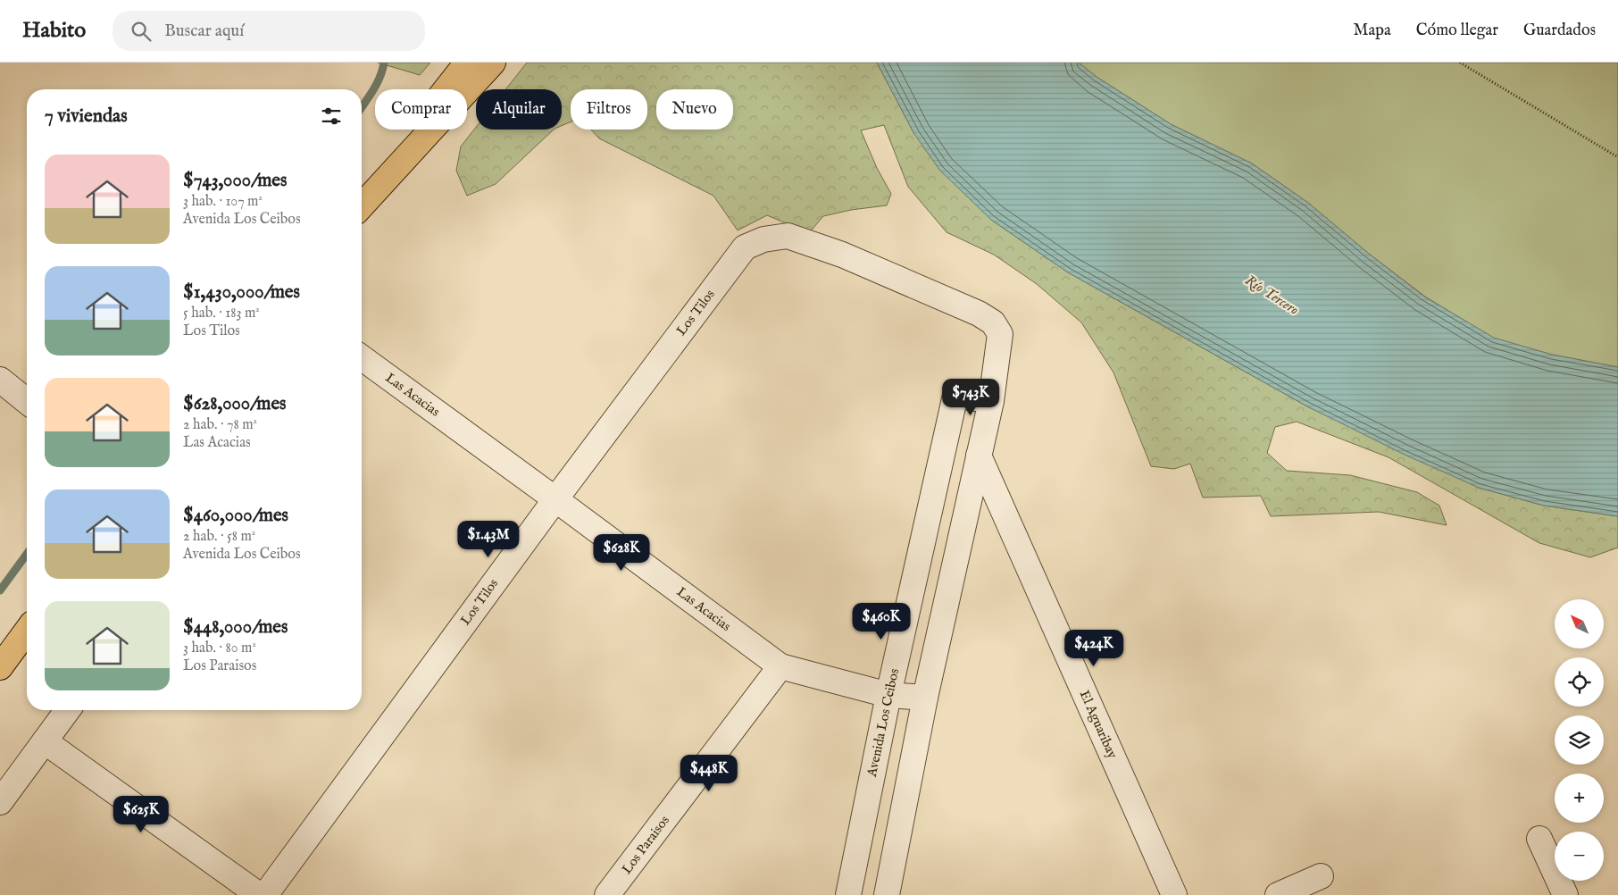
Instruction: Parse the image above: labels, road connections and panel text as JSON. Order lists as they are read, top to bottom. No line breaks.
{"streets":{"street":["Los Tilos","Las Acacias","Avenida Los Ceibos","El Aguaribay","Los Paraisos"]},"crossings":[["Los Tilos","Las Acacias"],["Los Tilos","Avenida Los Ceibos"],["Las Acacias","Avenida Los Ceibos"],["Las Acacias","Los Paraisos"]],"water":["Río Tercero"],"north":"top left","page":{"header":"Habito","search":"Buscar aquí","nav":["Mapa","Cómo llegar","Guardados"],"chip":["Comprar","Alquilar","Filtros","Nuevo"],"heading":"7 viviendas","list":[{"name":"$743,000/mes","note":"3 hab. · 107 m² · Avenida Los Ceibos"},{"name":"$1,430,000/mes","note":"5 hab. · 183 m² · Los Tilos"},{"name":"$628,000/mes","note":"2 hab. · 78 m² · Las Acacias"},{"name":"$460,000/mes","note":"2 hab. · 58 m² · Avenida Los Ceibos"},{"name":"$448,000/mes","note":"3 hab. · 80 m² · Los Paraisos"}],"price":["$743K","$1.43M","$628K","$460K","$424K","$448K","$625K"],"map_buttons":["+","−"]}}
